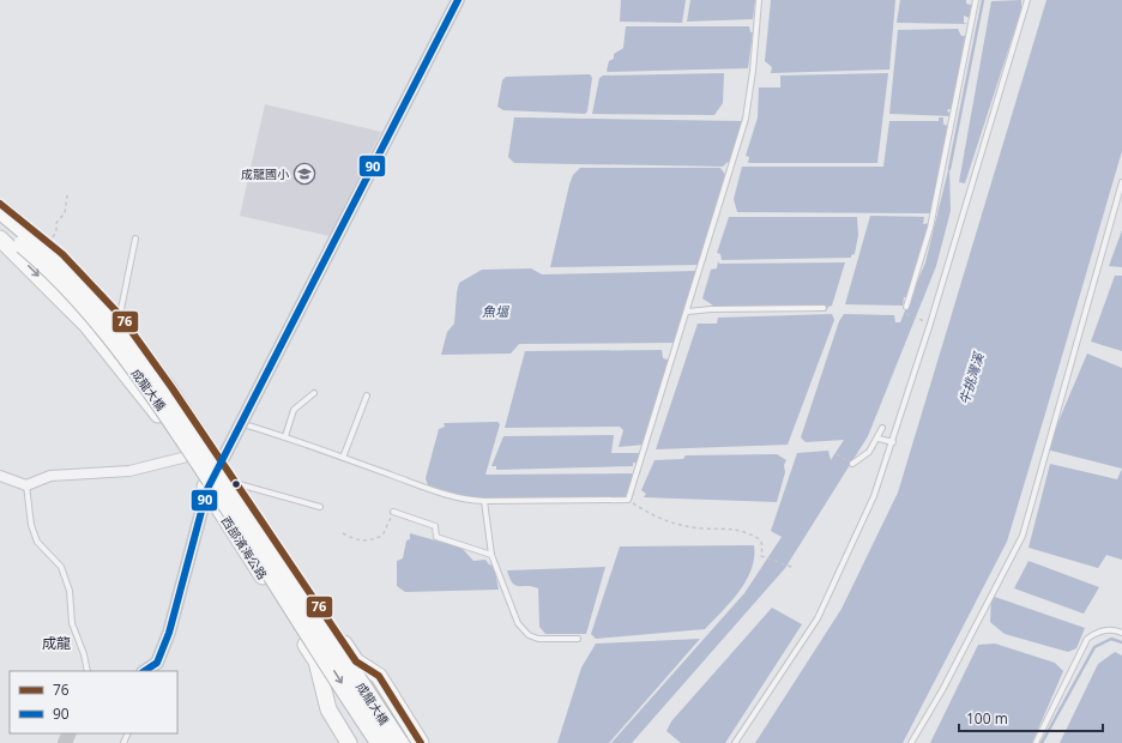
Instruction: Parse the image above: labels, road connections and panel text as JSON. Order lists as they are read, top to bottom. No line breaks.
{"streets":{"highway":["成龍大橋"],"main road":["西部濱海公路"]},"districts":["成龍"],"water":["魚塭","牛挑灣溪"],"places":{"school or university":["成龍國小"]},"lines":["transit line 90","transit line 76"],"legend":["76","90"],"scale_bar":"100 m"}
